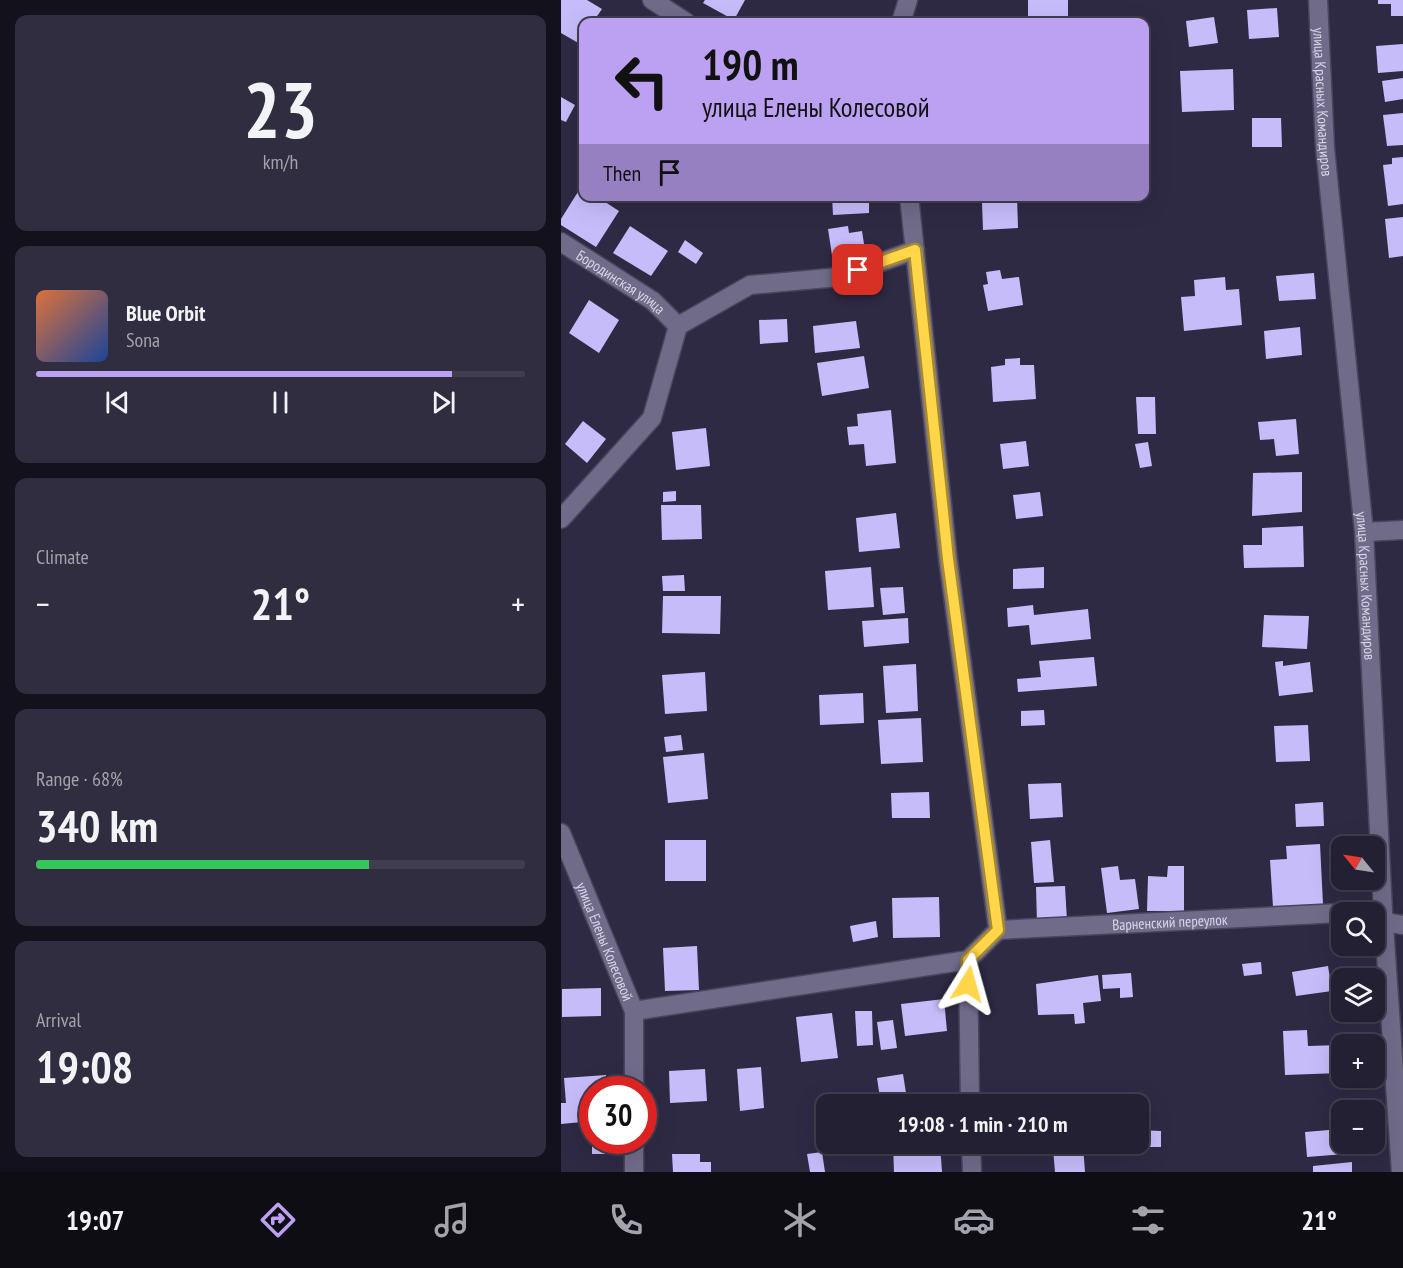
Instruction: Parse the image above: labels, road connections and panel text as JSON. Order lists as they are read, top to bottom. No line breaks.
{"streets":{"street":["улица Красных Командиров","Бородинская улица","Варненский переулок","улица Елены Колесовой"]},"north":"top left","page":{"tile":[["23","km/h"],"Climate",["Range · 68%","340 km"],["Arrival","19:08"]],"turn":["190 m","улица Елены Колесовой"],"then":"Then","song":["Blue Orbit","Sona"],"heat":["−","21°","+"],"map_buttons":["+","−"],"limit":"30","trip":"19:08 · 1 min · 210 m","tabs":["19:07","21°"]}}
